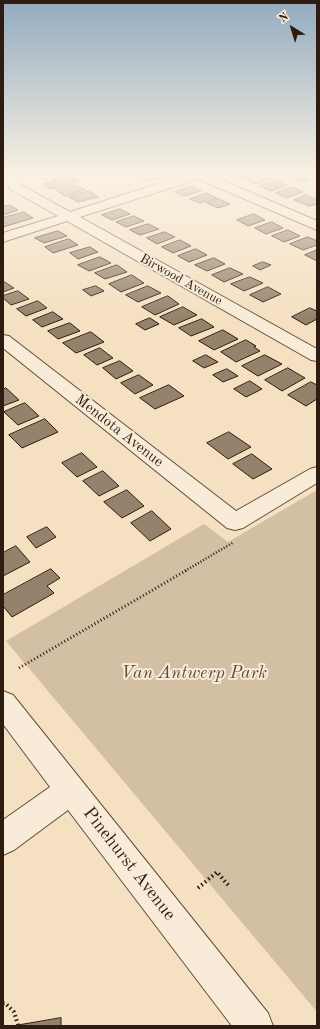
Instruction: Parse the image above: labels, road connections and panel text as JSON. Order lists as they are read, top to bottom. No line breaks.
{"streets":{"street":["Birwood Avenue","Mendota Avenue","Pinehurst Avenue"]},"parks":["Van Antwerp Park"],"north":"top left"}
